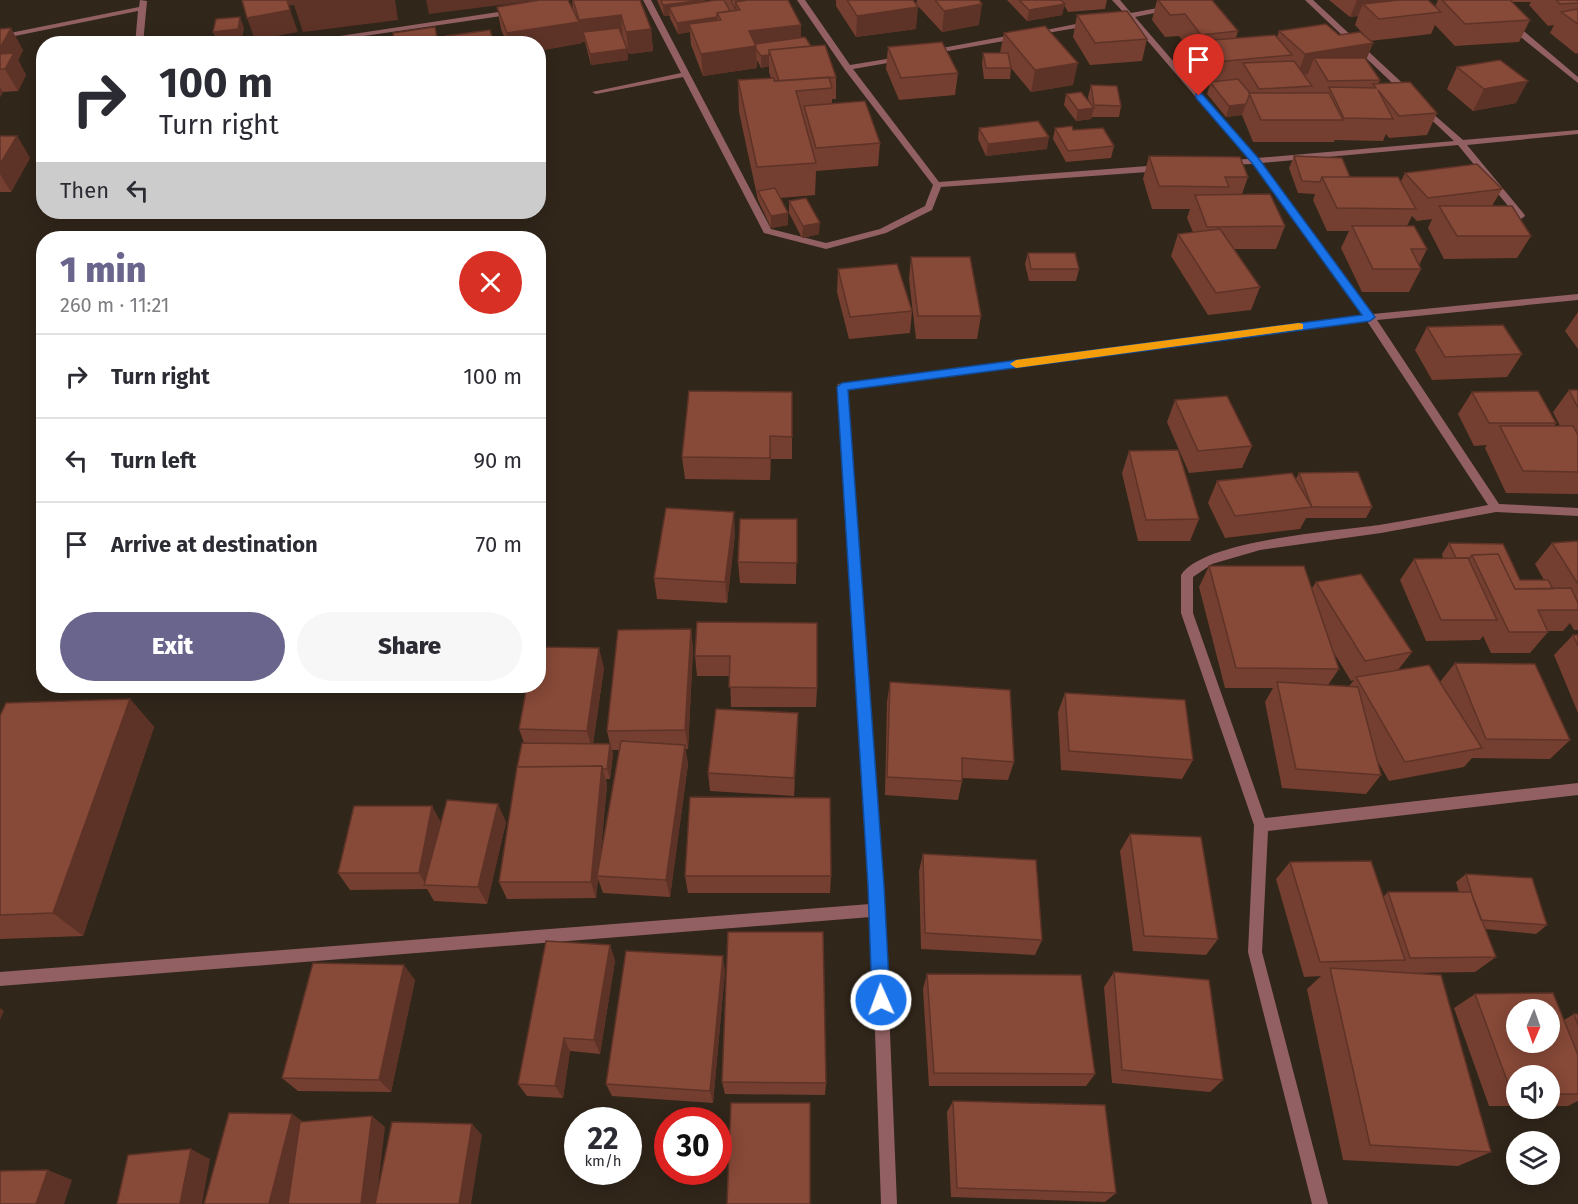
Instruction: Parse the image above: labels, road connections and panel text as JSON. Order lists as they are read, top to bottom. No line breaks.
{"north":"bottom","page":{"turn":["100 m","Turn right"],"then":"Then","heading":["1 min","260 m · 11:21"],"list":[{"name":"Turn right","value":"100 m"},{"name":"Turn left","value":"90 m"},{"name":"Arrive at destination","value":"70 m"}],"buttons":["Exit","Share"],"speed":"22 km/h","limit":"30"}}
